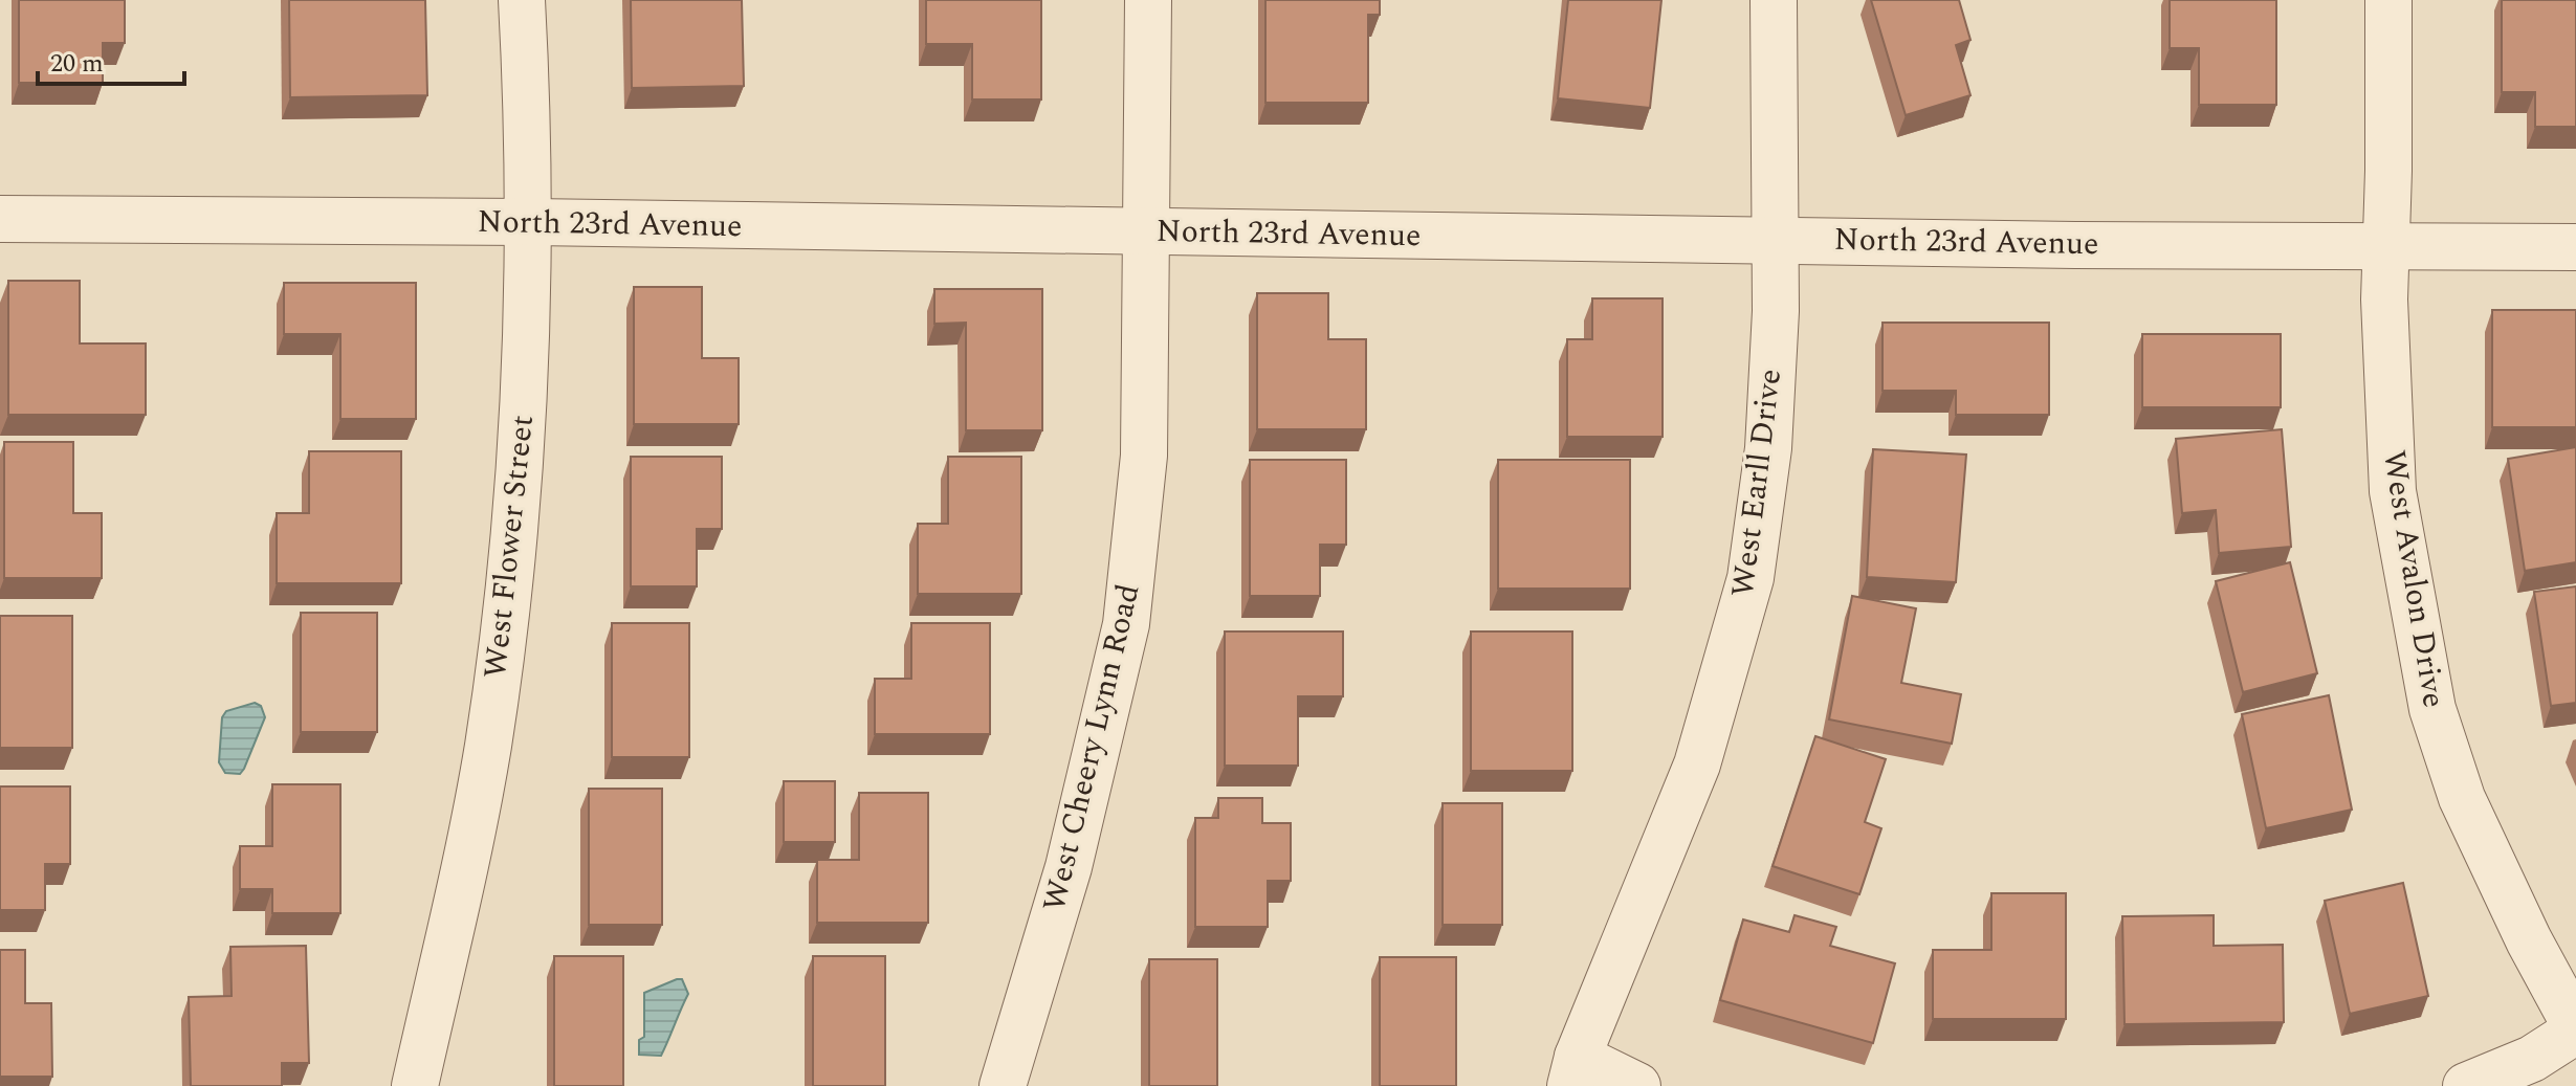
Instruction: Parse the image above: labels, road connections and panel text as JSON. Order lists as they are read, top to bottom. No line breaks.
{"streets":{"street":["North 23rd Avenue","West Earll Drive","West Flower Street","West Avalon Drive","West Cheery Lynn Road"]},"crossings":[["North 23rd Avenue","West Earll Drive"],["North 23rd Avenue","West Flower Street"],["North 23rd Avenue","West Avalon Drive"],["North 23rd Avenue","West Cheery Lynn Road"]],"scale_bar":"20 m"}
